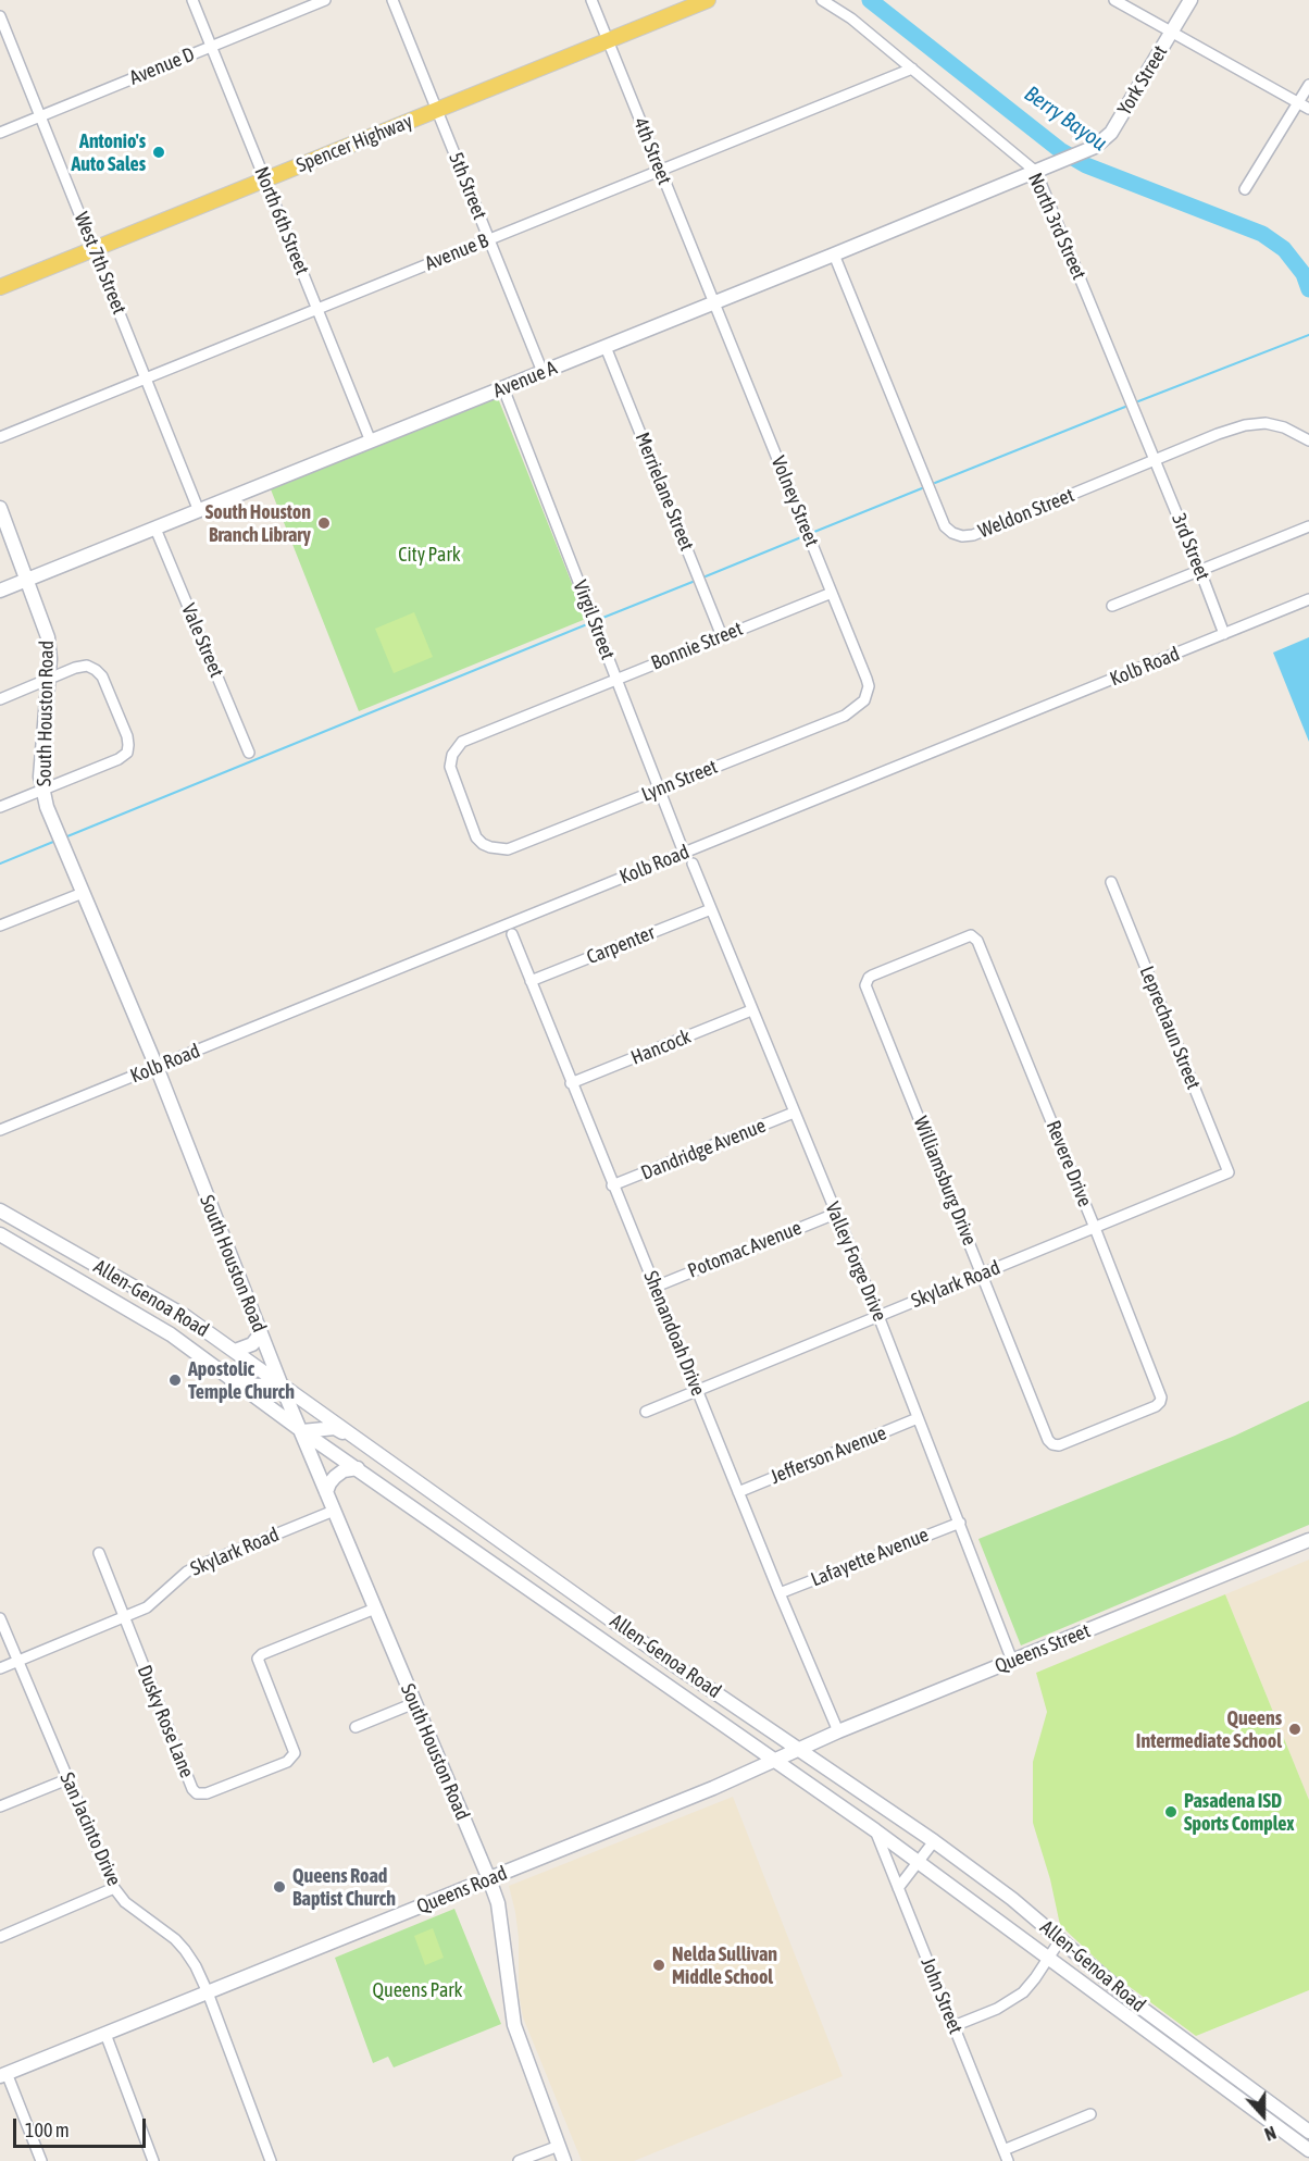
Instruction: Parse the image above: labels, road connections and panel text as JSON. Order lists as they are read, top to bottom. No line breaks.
{"streets":{"main road":["Spencer Highway"],"street":["Avenue D","York Street","4th Street","5th Street","North 6th Street","North 3rd Street","Avenue B","West 7th Street","Avenue A","Merrielane Street","Volney Street","Weldon Street","3rd Street","Virgil Street","Vale Street","Bonnie Street","Kolb Road","South Houston Road","Lynn Street","Carpenter","Leprechaun Street","Hancock","Dandridge Avenue","Revere Drive","Williamsburg Drive","Potomac Avenue","Valley Forge Drive","Skylark Road","Allen-Genoa Road","Shenandoah Drive","Jefferson Avenue","Lafayette Avenue","Queens Street","Dusky Rose Lane","San Jacinto Drive","Queens Road","John Street"]},"crossings":[["Avenue D","North 6th Street"],["Avenue D","West 7th Street"],["York Street","Avenue A"],["Spencer Highway","4th Street"],["Spencer Highway","5th Street"],["Spencer Highway","North 6th Street"],["Spencer Highway","West 7th Street"],["4th Street","Avenue B"],["4th Street","Avenue A"],["4th Street","Volney Street"],["5th Street","Avenue B"],["5th Street","Avenue A"],["North 6th Street","Avenue B"],["North 6th Street","Avenue A"],["North 3rd Street","Avenue B"],["North 3rd Street","Avenue A"],["North 3rd Street","Weldon Street"],["North 3rd Street","3rd Street"],["Avenue B","West 7th Street"],["West 7th Street","Avenue A"],["Avenue A","Merrielane Street"],["Avenue A","Volney Street"],["Avenue A","Weldon Street"],["Avenue A","Virgil Street"],["Avenue A","Vale Street"],["Avenue A","South Houston Road"],["Merrielane Street","Bonnie Street"],["Volney Street","Bonnie Street"],["Volney Street","Lynn Street"],["Weldon Street","3rd Street"],["3rd Street","Kolb Road"],["Virgil Street","Bonnie Street"],["Virgil Street","Kolb Road"],["Virgil Street","Lynn Street"],["Bonnie Street","Lynn Street"],["Kolb Road","South Houston Road"],["South Houston Road","Skylark Road"],["South Houston Road","Allen-Genoa Road"],["South Houston Road","Dusky Rose Lane"],["South Houston Road","Queens Road"],["Carpenter","Valley Forge Drive"],["Carpenter","Shenandoah Drive"],["Leprechaun Street","Skylark Road"],["Hancock","Valley Forge Drive"],["Hancock","Shenandoah Drive"],["Dandridge Avenue","Valley Forge Drive"],["Dandridge Avenue","Shenandoah Drive"],["Revere Drive","Williamsburg Drive"],["Revere Drive","Skylark Road"],["Williamsburg Drive","Skylark Road"],["Potomac Avenue","Valley Forge Drive"],["Potomac Avenue","Shenandoah Drive"],["Valley Forge Drive","Skylark Road"],["Valley Forge Drive","Jefferson Avenue"],["Valley Forge Drive","Lafayette Avenue"],["Valley Forge Drive","Queens Street"],["Skylark Road","Shenandoah Drive"],["Skylark Road","Dusky Rose Lane"],["Skylark Road","San Jacinto Drive"],["Allen-Genoa Road","Queens Street"],["Allen-Genoa Road","Queens Road"],["Allen-Genoa Road","John Street"],["Shenandoah Drive","Jefferson Avenue"],["Shenandoah Drive","Lafayette Avenue"],["Shenandoah Drive","Queens Street"],["Queens Street","Queens Road"],["San Jacinto Drive","Queens Road"]],"water":["Berry Bayou"],"parks":["City Park","Queens Park"],"places":["Antonio's Auto Sales","South Houston Branch Library","Apostolic Temple Church","Queens Intermediate School","Pasadena ISD Sports Complex","Queens Road Baptist Church","Nelda Sullivan Middle School"],"scale_bar":"100 m","north":"bottom"}
